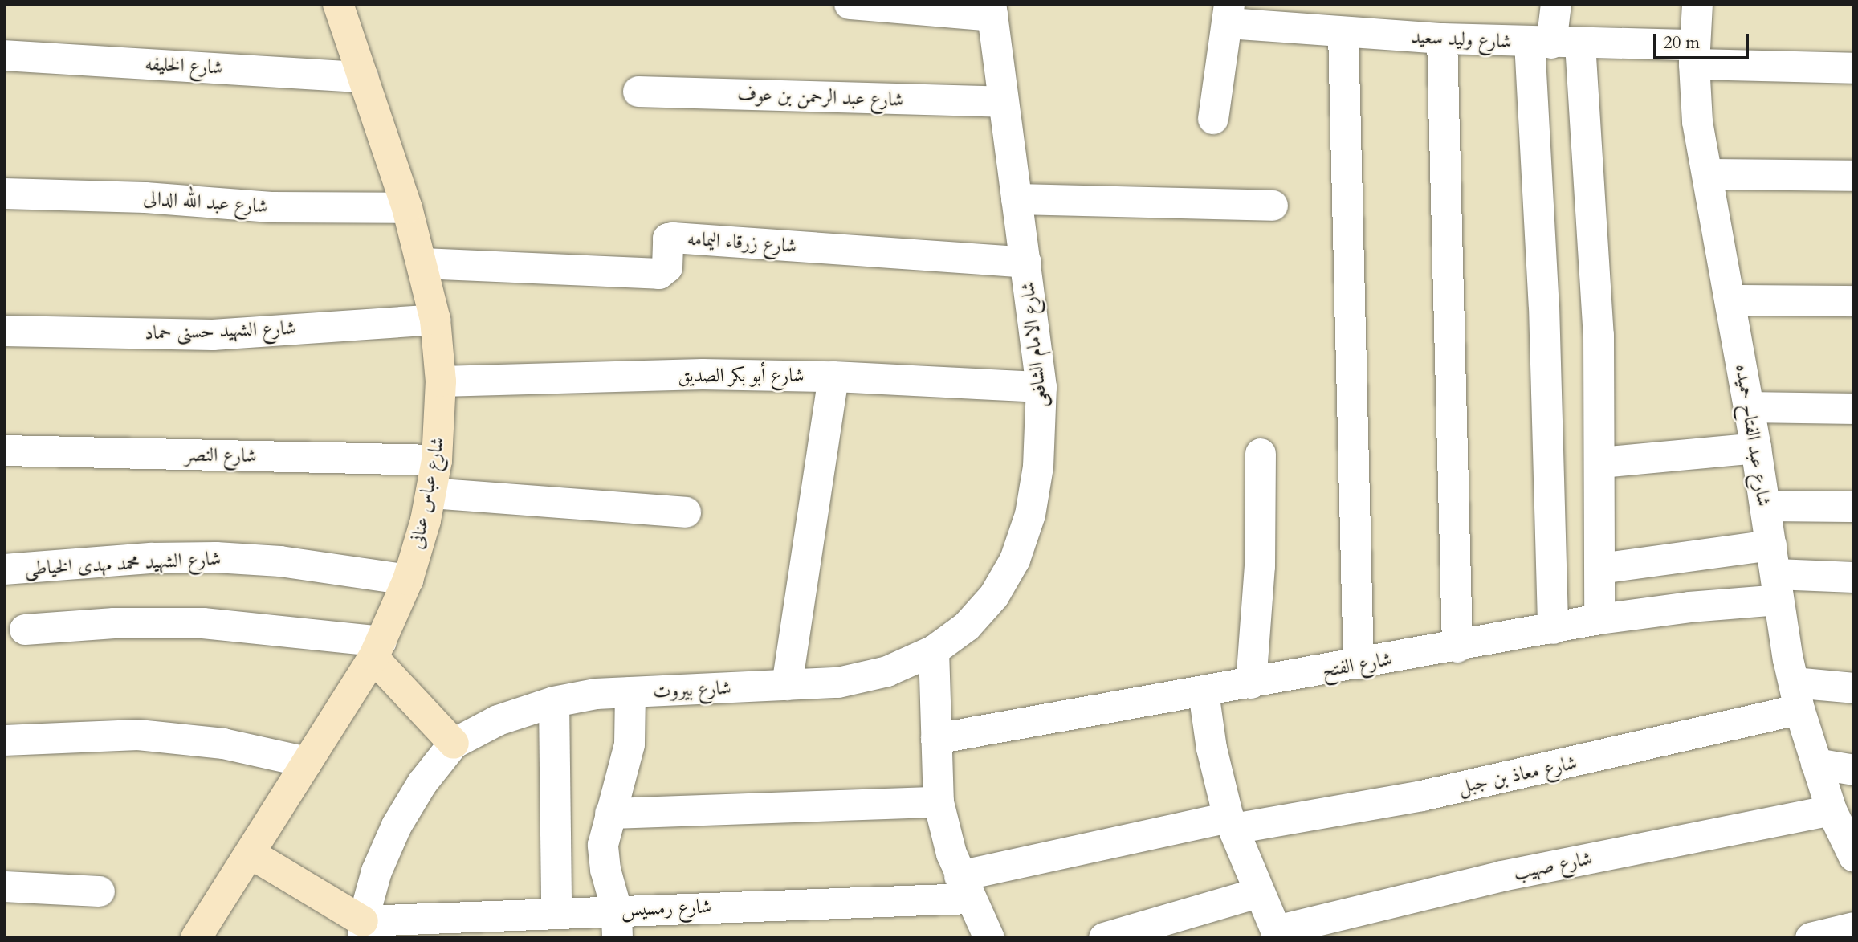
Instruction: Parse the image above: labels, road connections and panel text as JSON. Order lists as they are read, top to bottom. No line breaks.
{"streets":{"street":["شارع وليد سعيد","شارع الخليفه","شارع عبد الرحمن بن عوف","شارع عبد الله الدالى","شارع زرقاء اليمامه","شارع الشهيد حسنى حماد","شارع الامام الشافعى","شارع أبو بكر الصديق","شارع عبد الفتاح حميده","شارع النصر","شارع عباس عنانى","شارع الشهيد محمد مهدى الخياطى","شارع الفتح","شارع بيروت","شارع معاذ بن جبل","شارع صهيب","شارع رمسيس"]},"crossings":[["شارع وليد سعيد","شارع عبد الفتاح حميده"],["شارع الخليفه","شارع عباس عنانى"],["شارع عبد الرحمن بن عوف","شارع الامام الشافعى"],["شارع عبد الله الدالى","شارع عباس عنانى"],["شارع زرقاء اليمامه","شارع الامام الشافعى"],["شارع زرقاء اليمامه","شارع عباس عنانى"],["شارع الشهيد حسنى حماد","شارع عباس عنانى"],["شارع الامام الشافعى","شارع أبو بكر الصديق"],["شارع الامام الشافعى","شارع بيروت"],["شارع أبو بكر الصديق","شارع عباس عنانى"],["شارع عبد الفتاح حميده","شارع الفتح"],["شارع عبد الفتاح حميده","شارع معاذ بن جبل"],["شارع عبد الفتاح حميده","شارع صهيب"],["شارع النصر","شارع عباس عنانى"],["شارع عباس عنانى","شارع الشهيد محمد مهدى الخياطى"],["شارع معاذ بن جبل","شارع رمسيس"]],"scale_bar":"20 m"}
